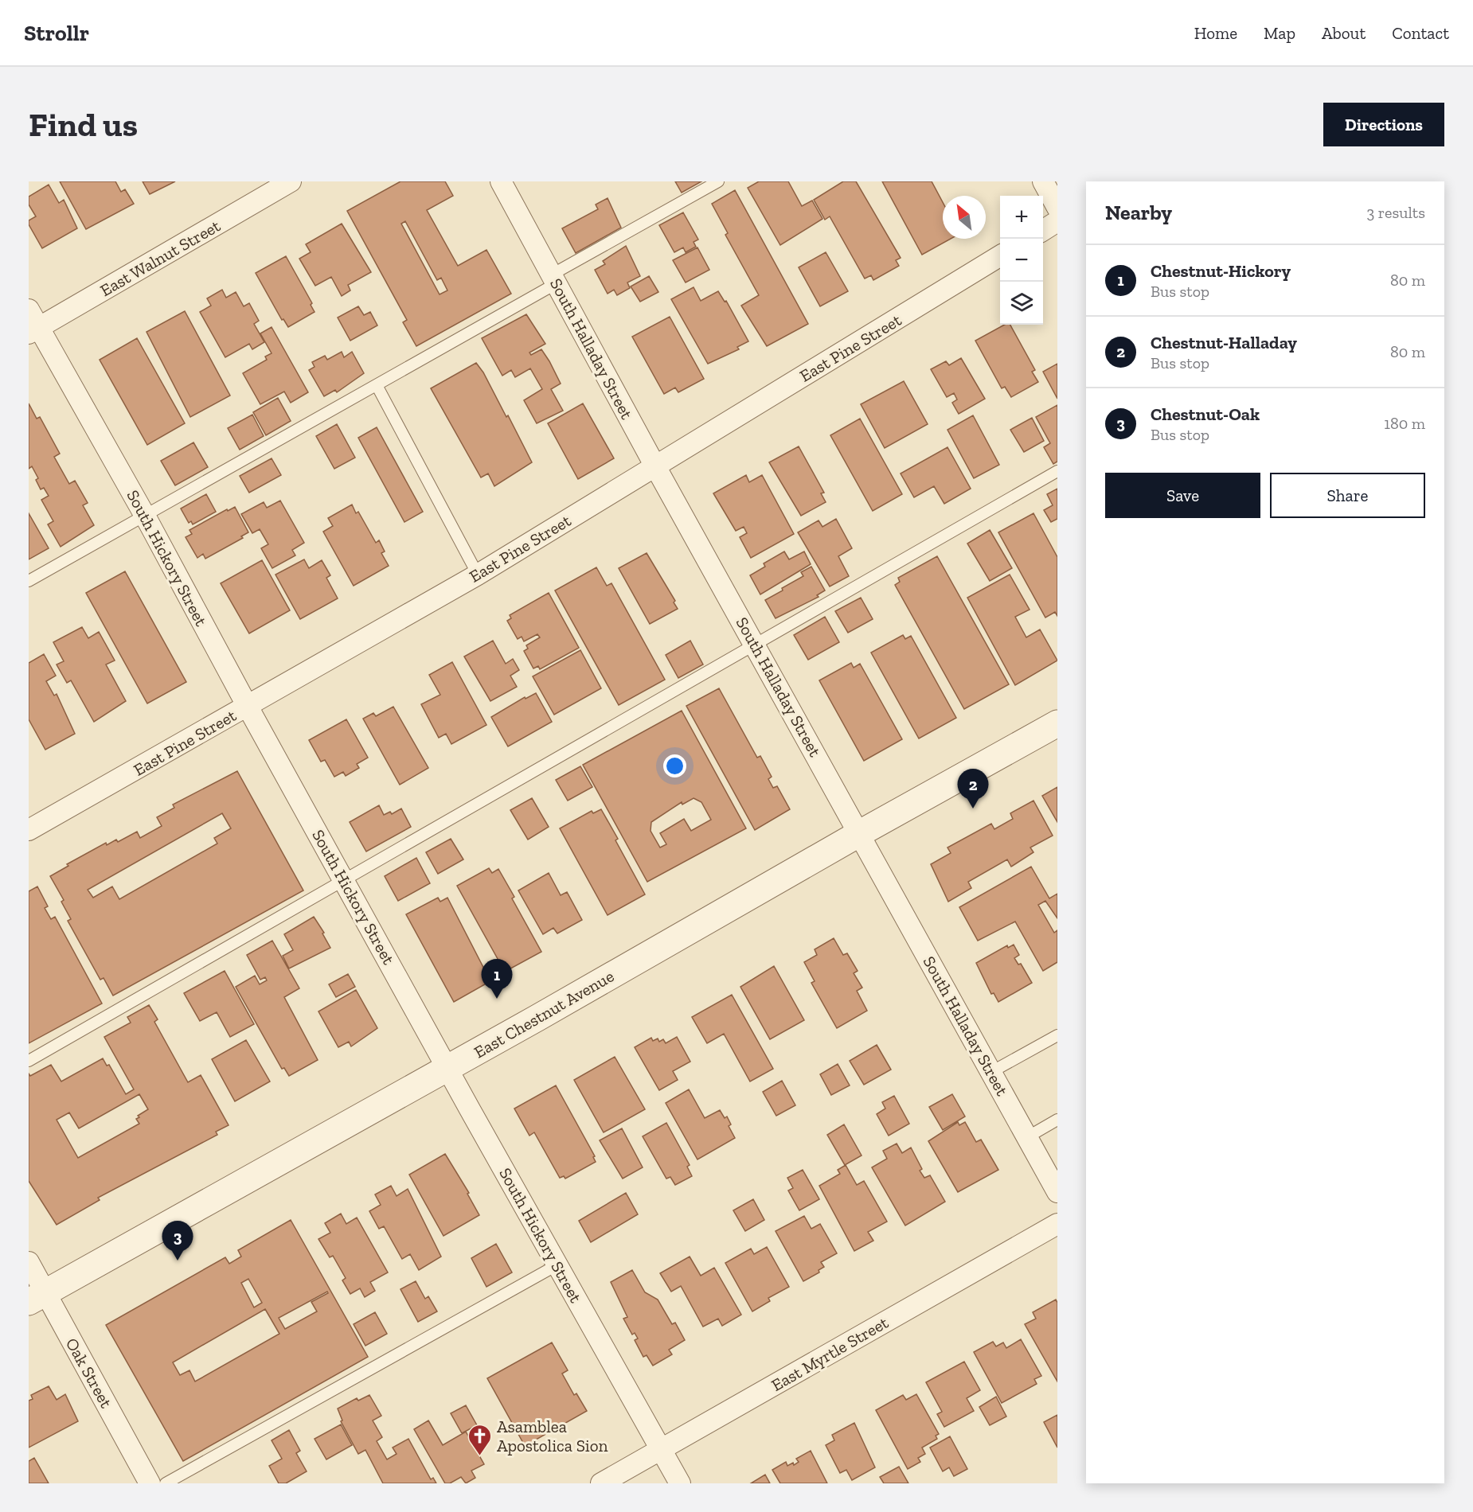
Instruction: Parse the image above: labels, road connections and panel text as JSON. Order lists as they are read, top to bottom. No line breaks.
{"streets":{"street":["East Walnut Street","East Pine Street","South Halladay Street","South Hickory Street","East Chestnut Avenue","East Myrtle Street","Oak Street"]},"crossings":[["East Walnut Street","South Hickory Street"],["East Pine Street","South Halladay Street"],["East Pine Street","South Hickory Street"],["South Halladay Street","East Chestnut Avenue"],["South Hickory Street","East Chestnut Avenue"],["South Hickory Street","East Myrtle Street"],["East Chestnut Avenue","Oak Street"]],"places":{"church":["Asamblea Apostolica Sion"]},"north":"top left","page":{"header":"Strollr","nav":["Home","Map","About","Contact"],"buttons":["Directions",["Save","Share"]],"title":"Find us","heading":["Nearby","3 results"],"map_buttons":["+","−"],"list":[{"mark":"1","name":"Chestnut-Hickory","note":"Bus stop","value":"80 m"},{"mark":"2","name":"Chestnut-Halladay","note":"Bus stop","value":"80 m"},{"mark":"3","name":"Chestnut-Oak","note":"Bus stop","value":"180 m"}],"pins":["2","1","3"]}}
